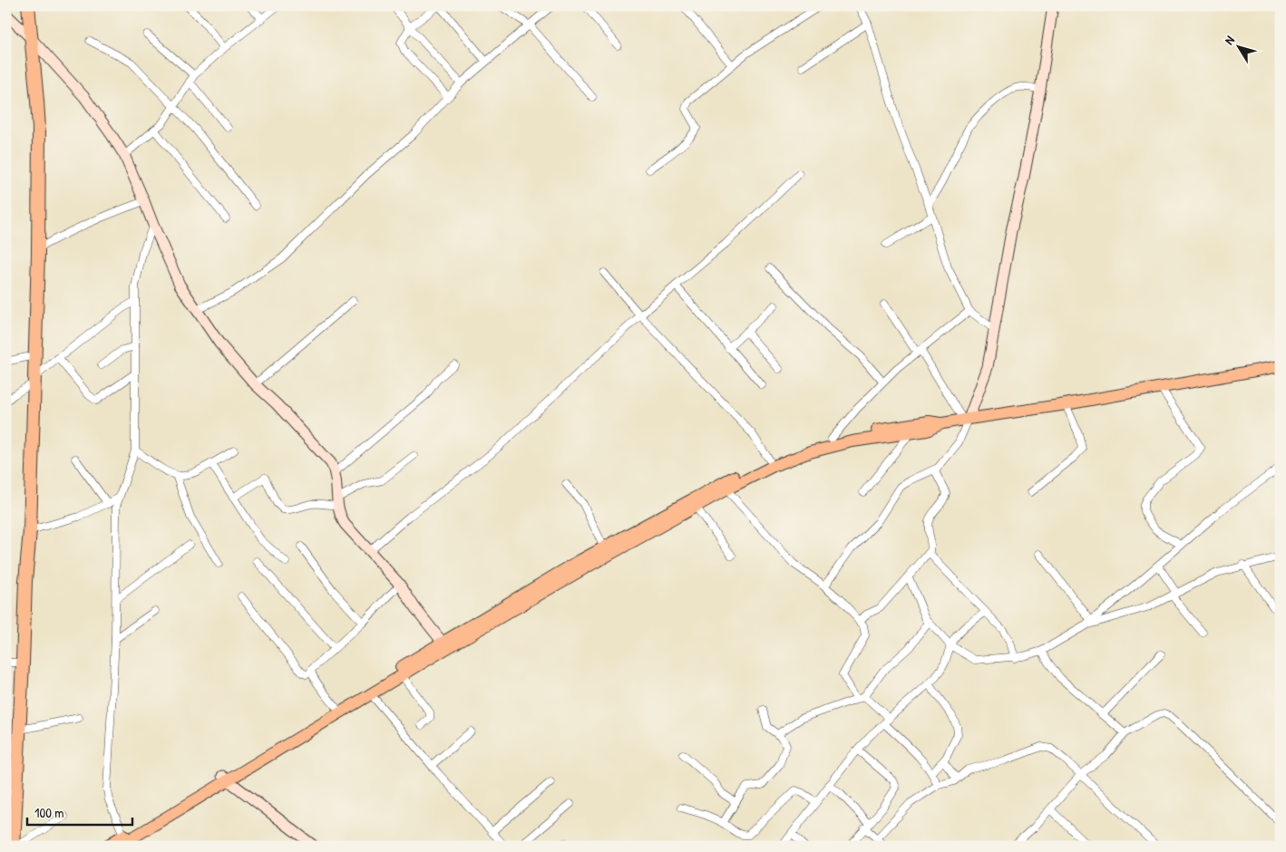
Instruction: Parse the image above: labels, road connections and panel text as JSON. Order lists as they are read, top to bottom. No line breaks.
{"scale_bar":"100 m","north":"top left"}
